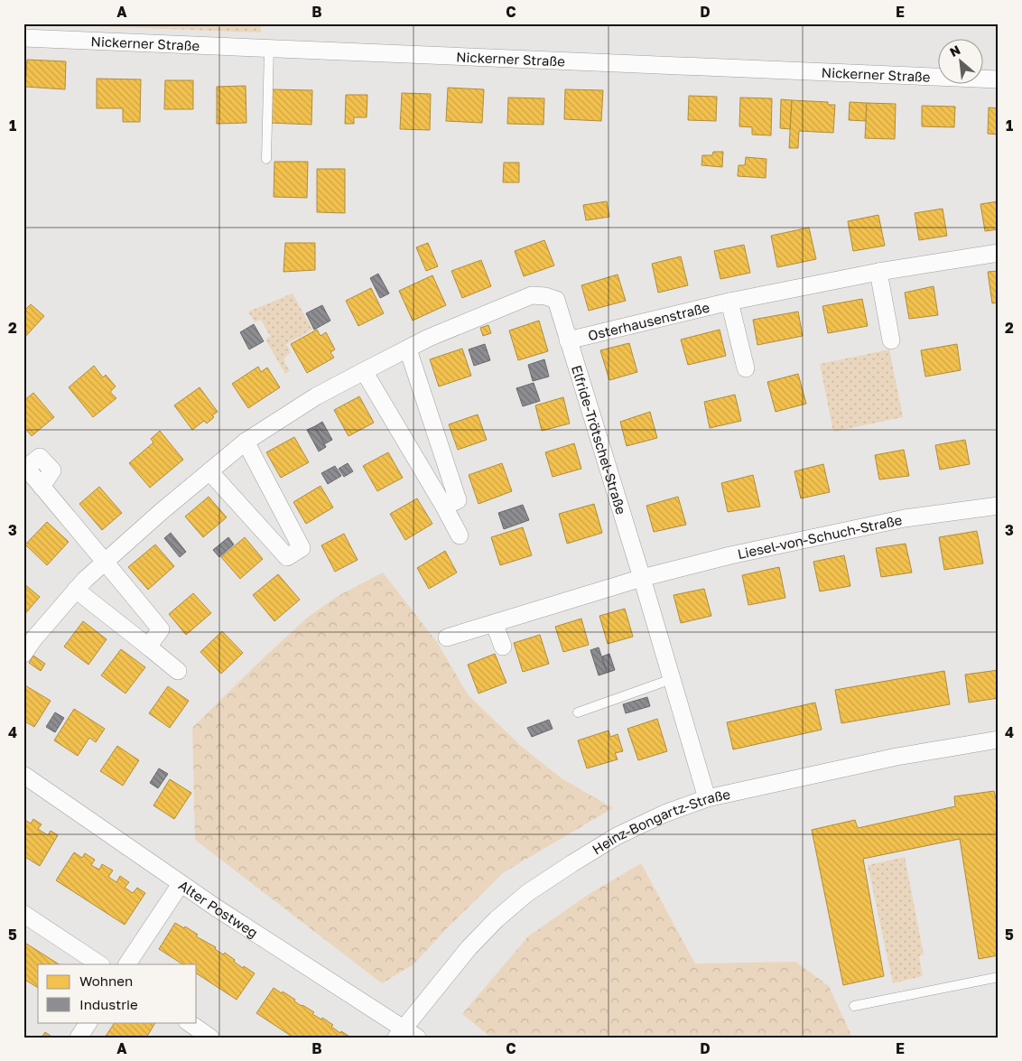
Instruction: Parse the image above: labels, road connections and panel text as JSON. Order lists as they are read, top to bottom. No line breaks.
{"streets":{"street":["Nickerner Straße","Osterhausenstraße","Elfride-Trötschel-Straße","Liesel-von-Schuch-Straße","Heinz-Bongartz-Straße","Alter Postweg"]},"crossings":[["Osterhausenstraße","Elfride-Trötschel-Straße"],["Elfride-Trötschel-Straße","Liesel-von-Schuch-Straße"],["Elfride-Trötschel-Straße","Heinz-Bongartz-Straße"],["Heinz-Bongartz-Straße","Alter Postweg"]],"legend":["Wohnen","Industrie"],"north":"top left","grid":{"columns":["A","B","C","D","E"],"rows":["1","2","3","4","5"]}}
